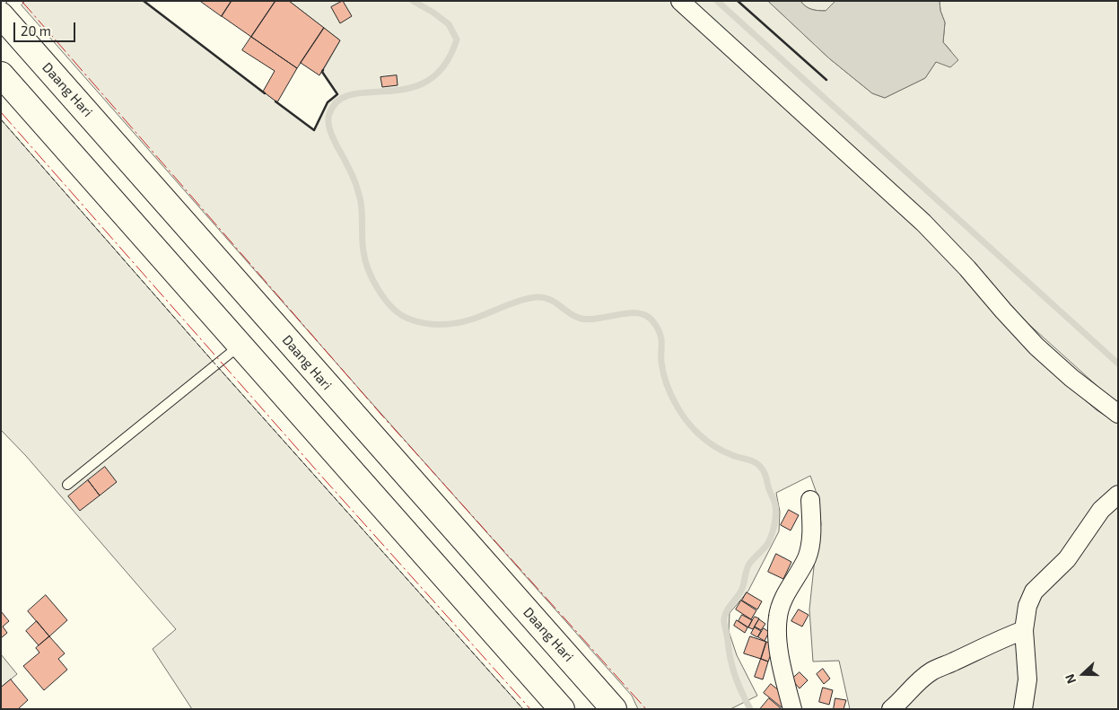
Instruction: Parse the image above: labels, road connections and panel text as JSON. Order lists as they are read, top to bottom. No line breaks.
{"streets":{"main road":["Daang Hari"]},"scale_bar":"20 m","north":"left"}
